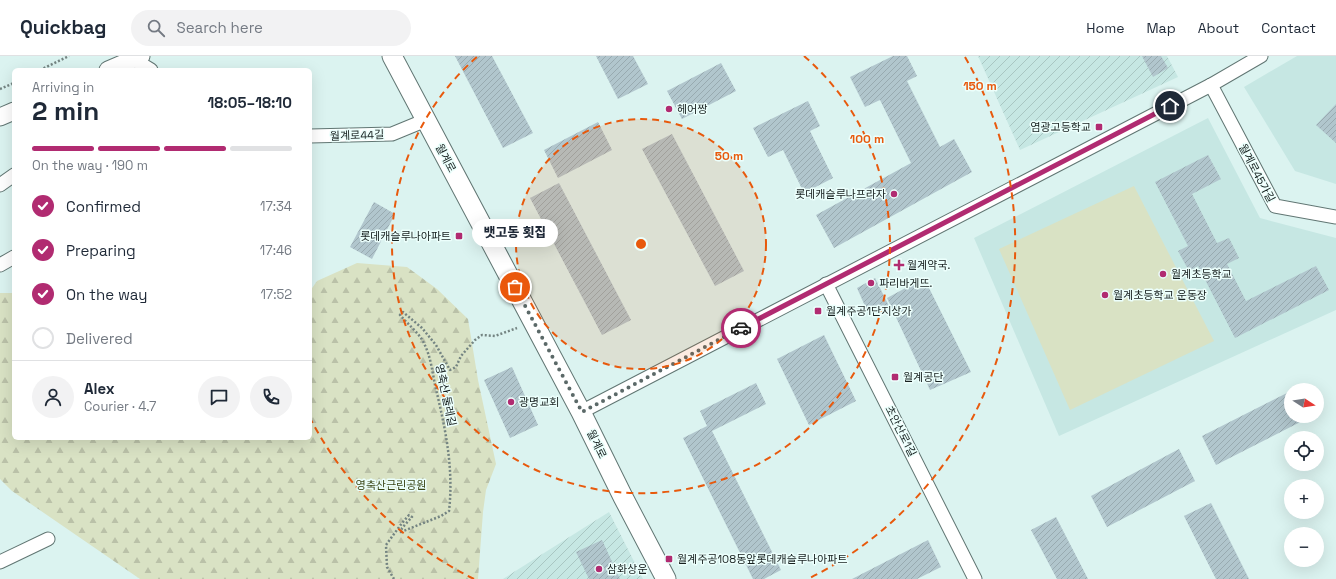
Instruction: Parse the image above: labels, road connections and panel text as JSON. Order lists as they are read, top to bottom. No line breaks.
{"streets":{"main road":["월계로"],"street":["월계로44길","월계로45가길","초안산로1길"],"path":["영축산 둘레길"]},"crossings":[["월계로44길","월계로"]],"parks":["영축산근린공원"],"places":{"other":["헤어짱","롯데캐슬루나프라자","월계초등학교","파리바게뜨.","뱃고동 횟집","월계초등학교 운동장","광명교회","삼화상운"],"transit":["염광고등학교","롯데캐슬루나아파트","월계주공1단지상가","월계공단","월계주공108동앞롯데캐슬루나아파트"],"health":["월계약국."]},"north":"right","page":{"header":"Quickbag","search":"Search here","nav":["Home","Map","About","Contact"],"heading":["2 min","Arriving in","18:05–18:10"],"panel":["Alex","Courier · 4.7"],"bar":"On the way · 190 m","list":[["Confirmed","17:34"],["Preparing","17:46"],["On the way","17:52"],"Delivered"],"bubble":"뱃고동 횟집","map_buttons":["+","−"]},"rings":["150 m","100 m","50 m"]}
